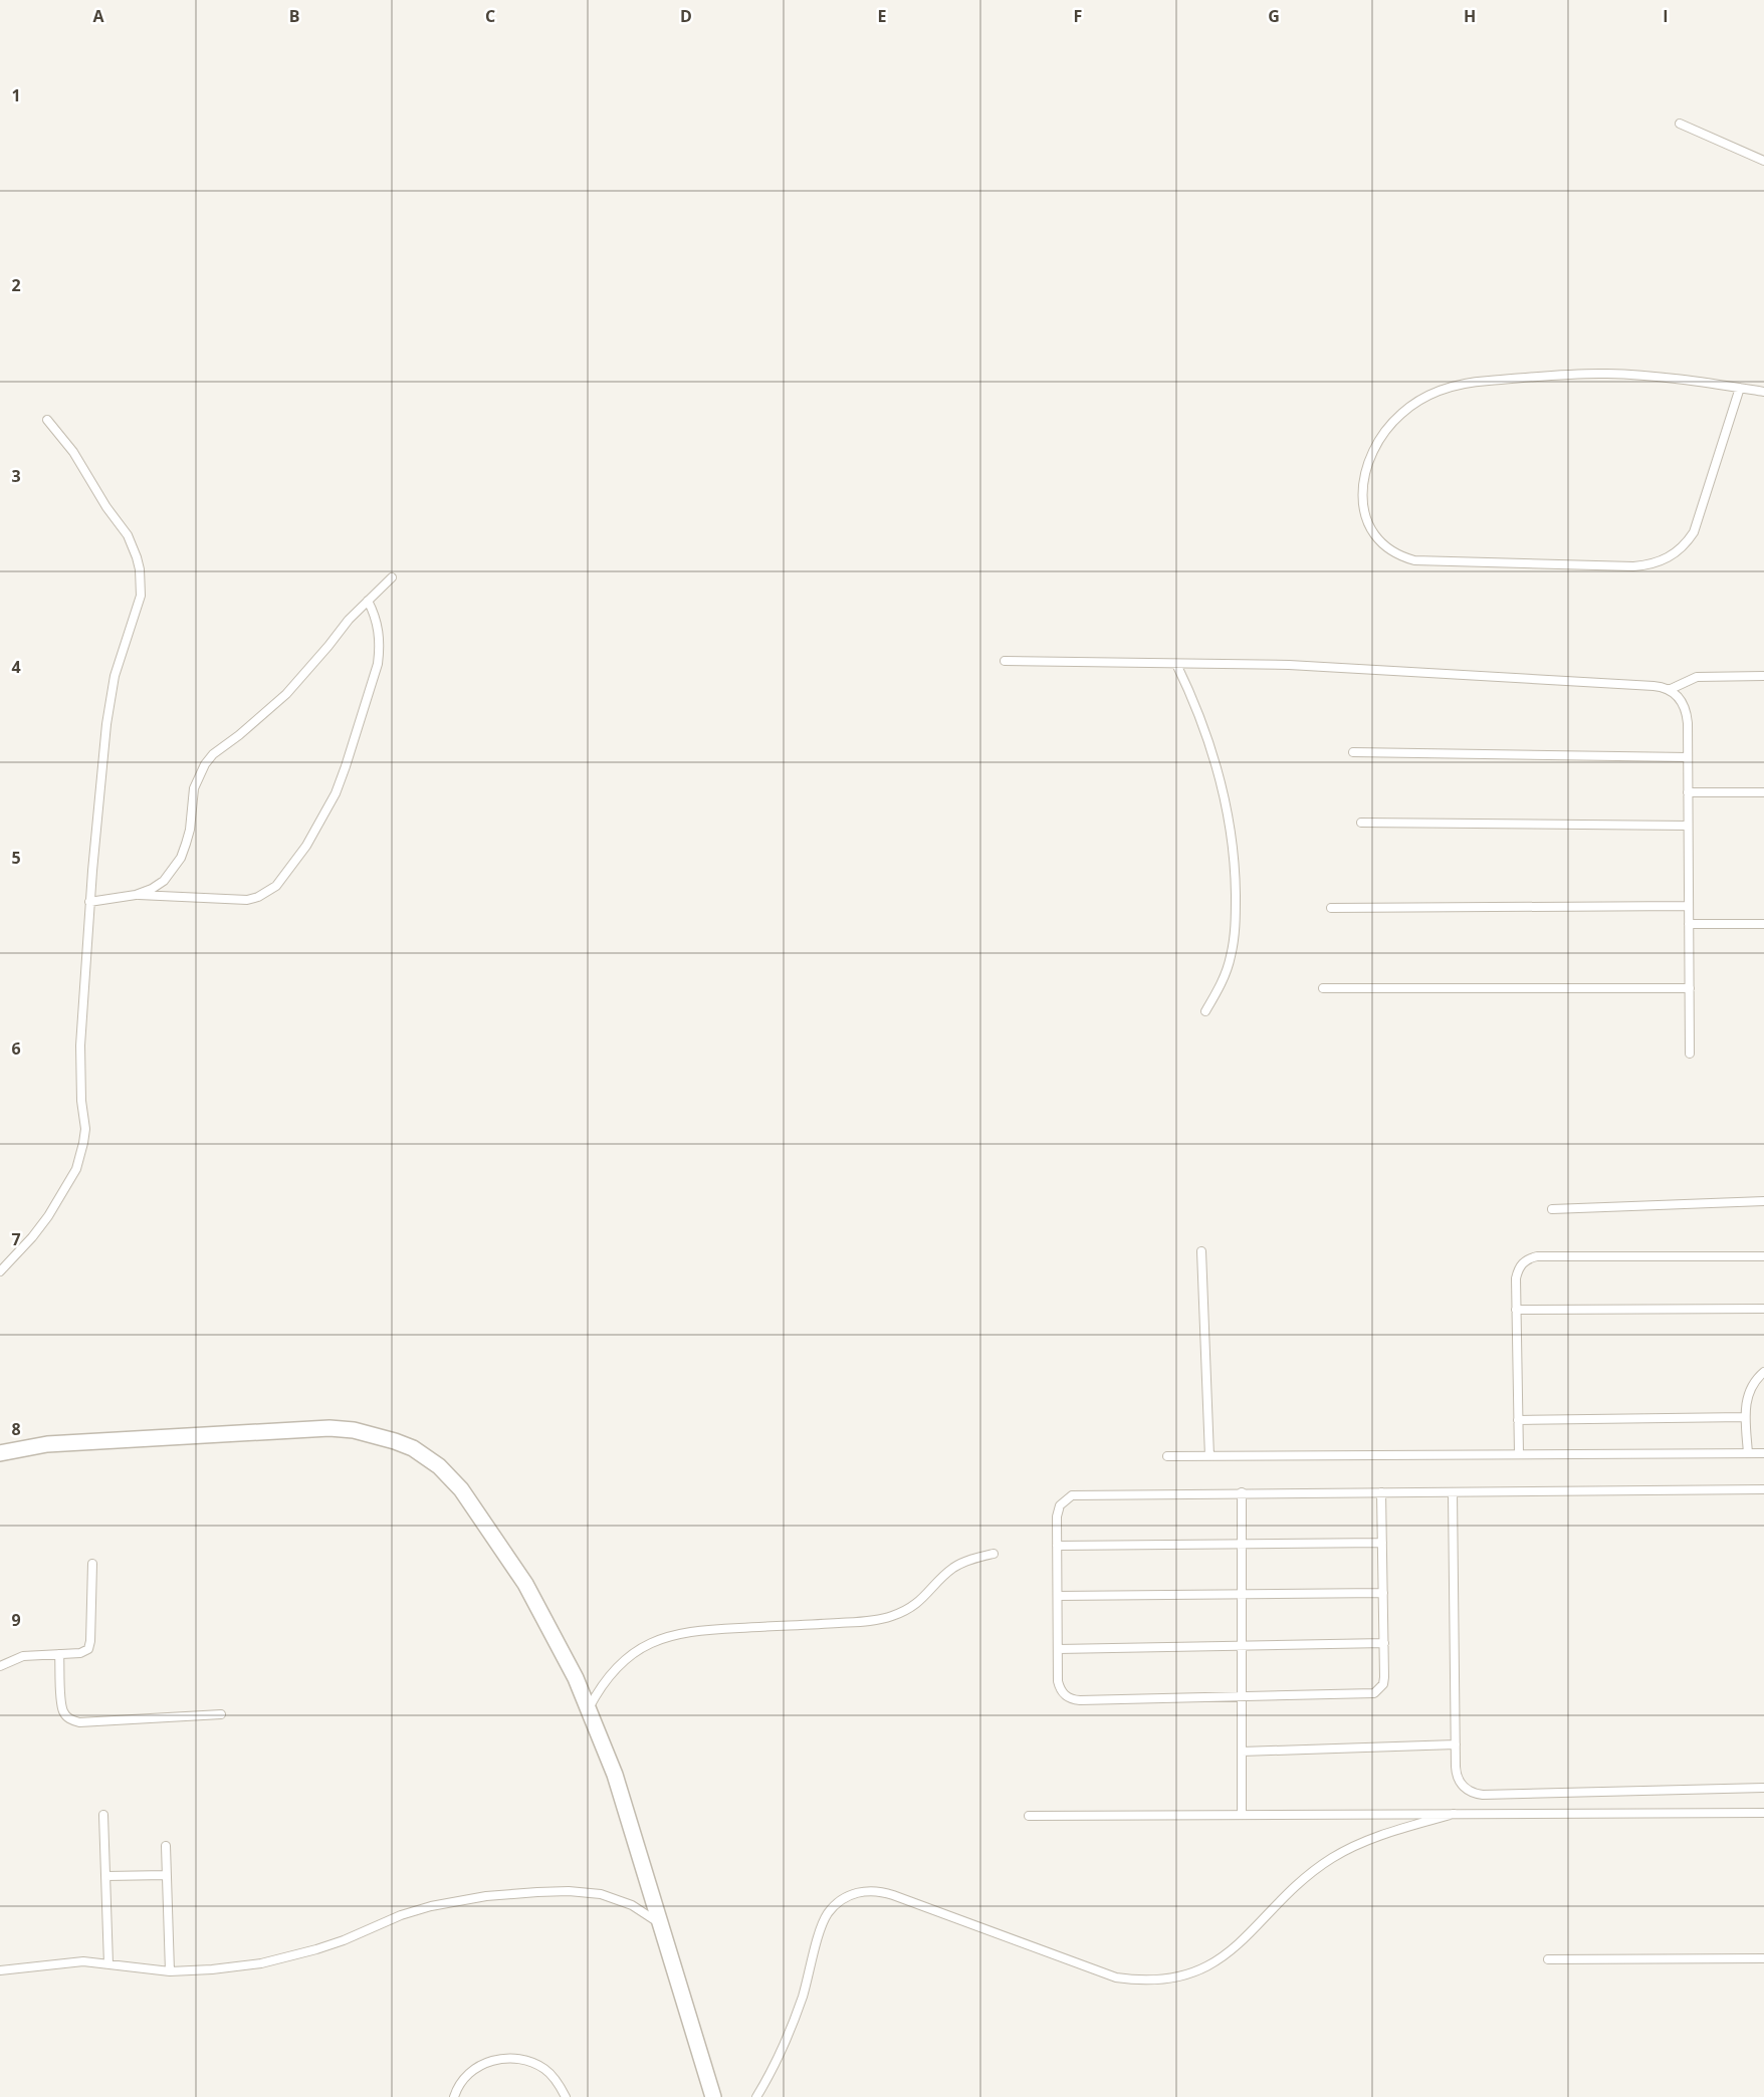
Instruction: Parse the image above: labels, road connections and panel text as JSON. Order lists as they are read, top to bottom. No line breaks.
{"grid":{"columns":["A","B","C","D","E","F","G","H","I"],"rows":["1","2","3","4","5","6","7","8","9"]}}
